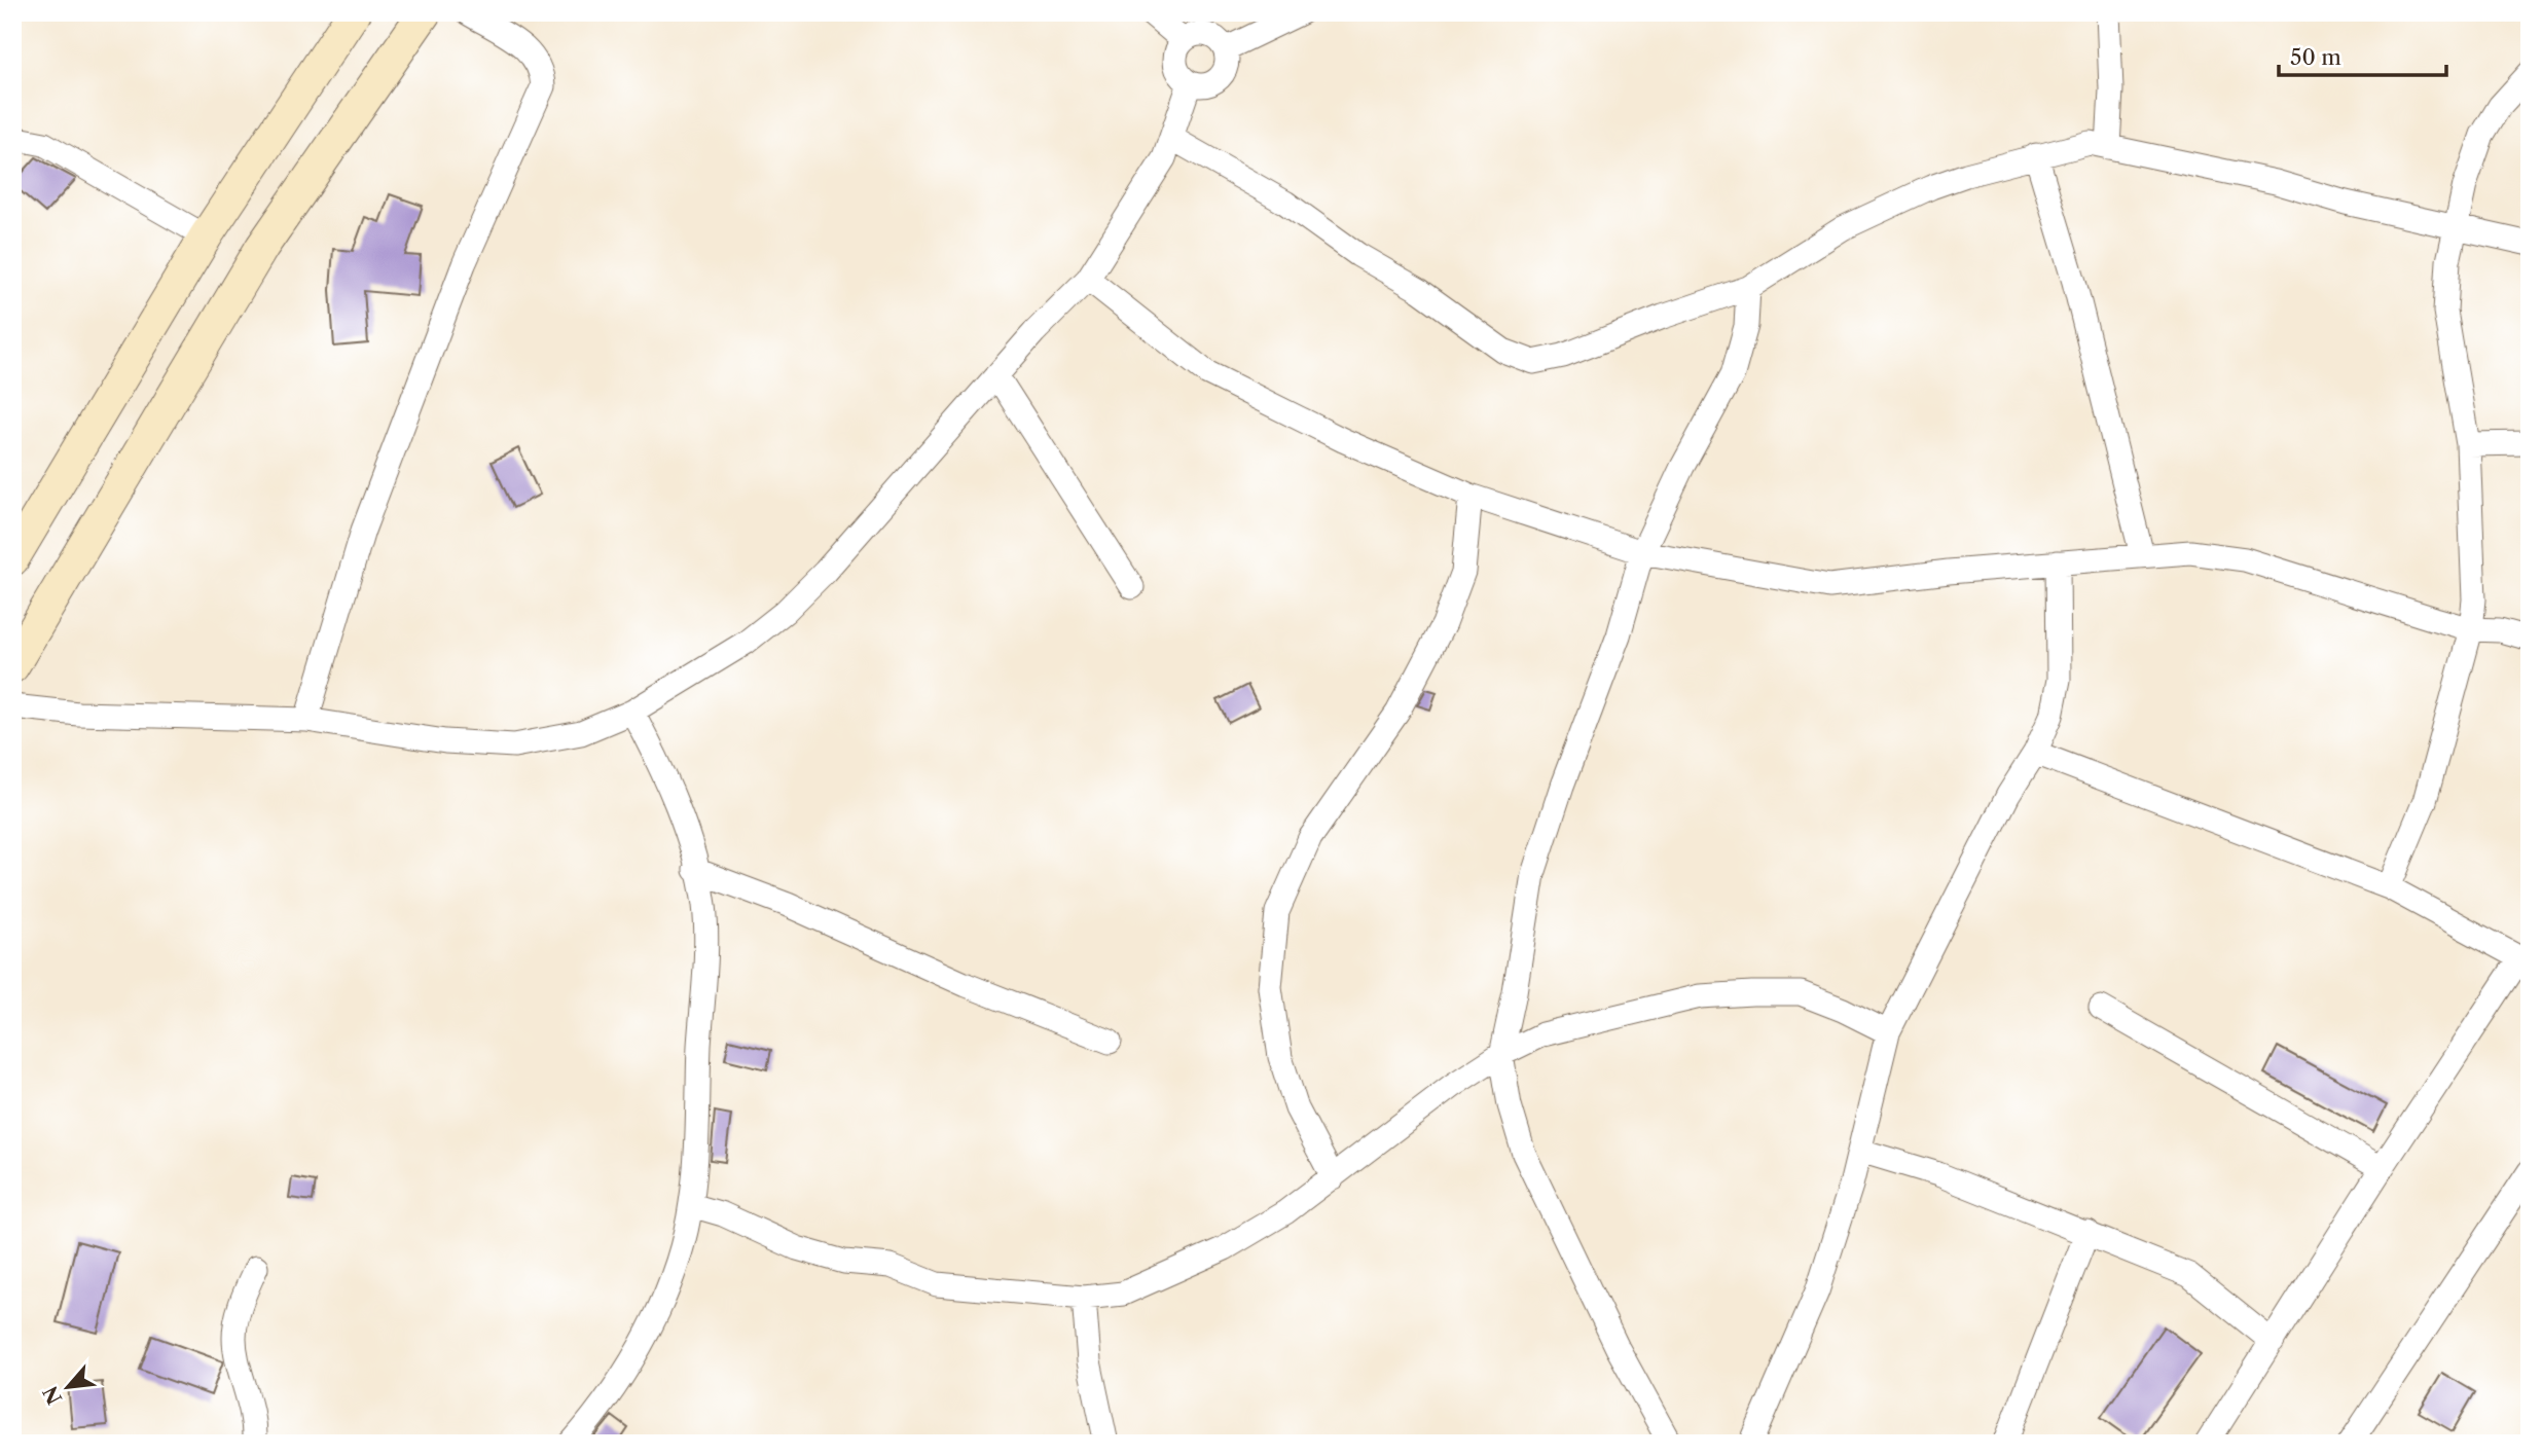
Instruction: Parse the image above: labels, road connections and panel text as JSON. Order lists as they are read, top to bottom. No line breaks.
{"scale_bar":"50 m","north":"bottom left"}
